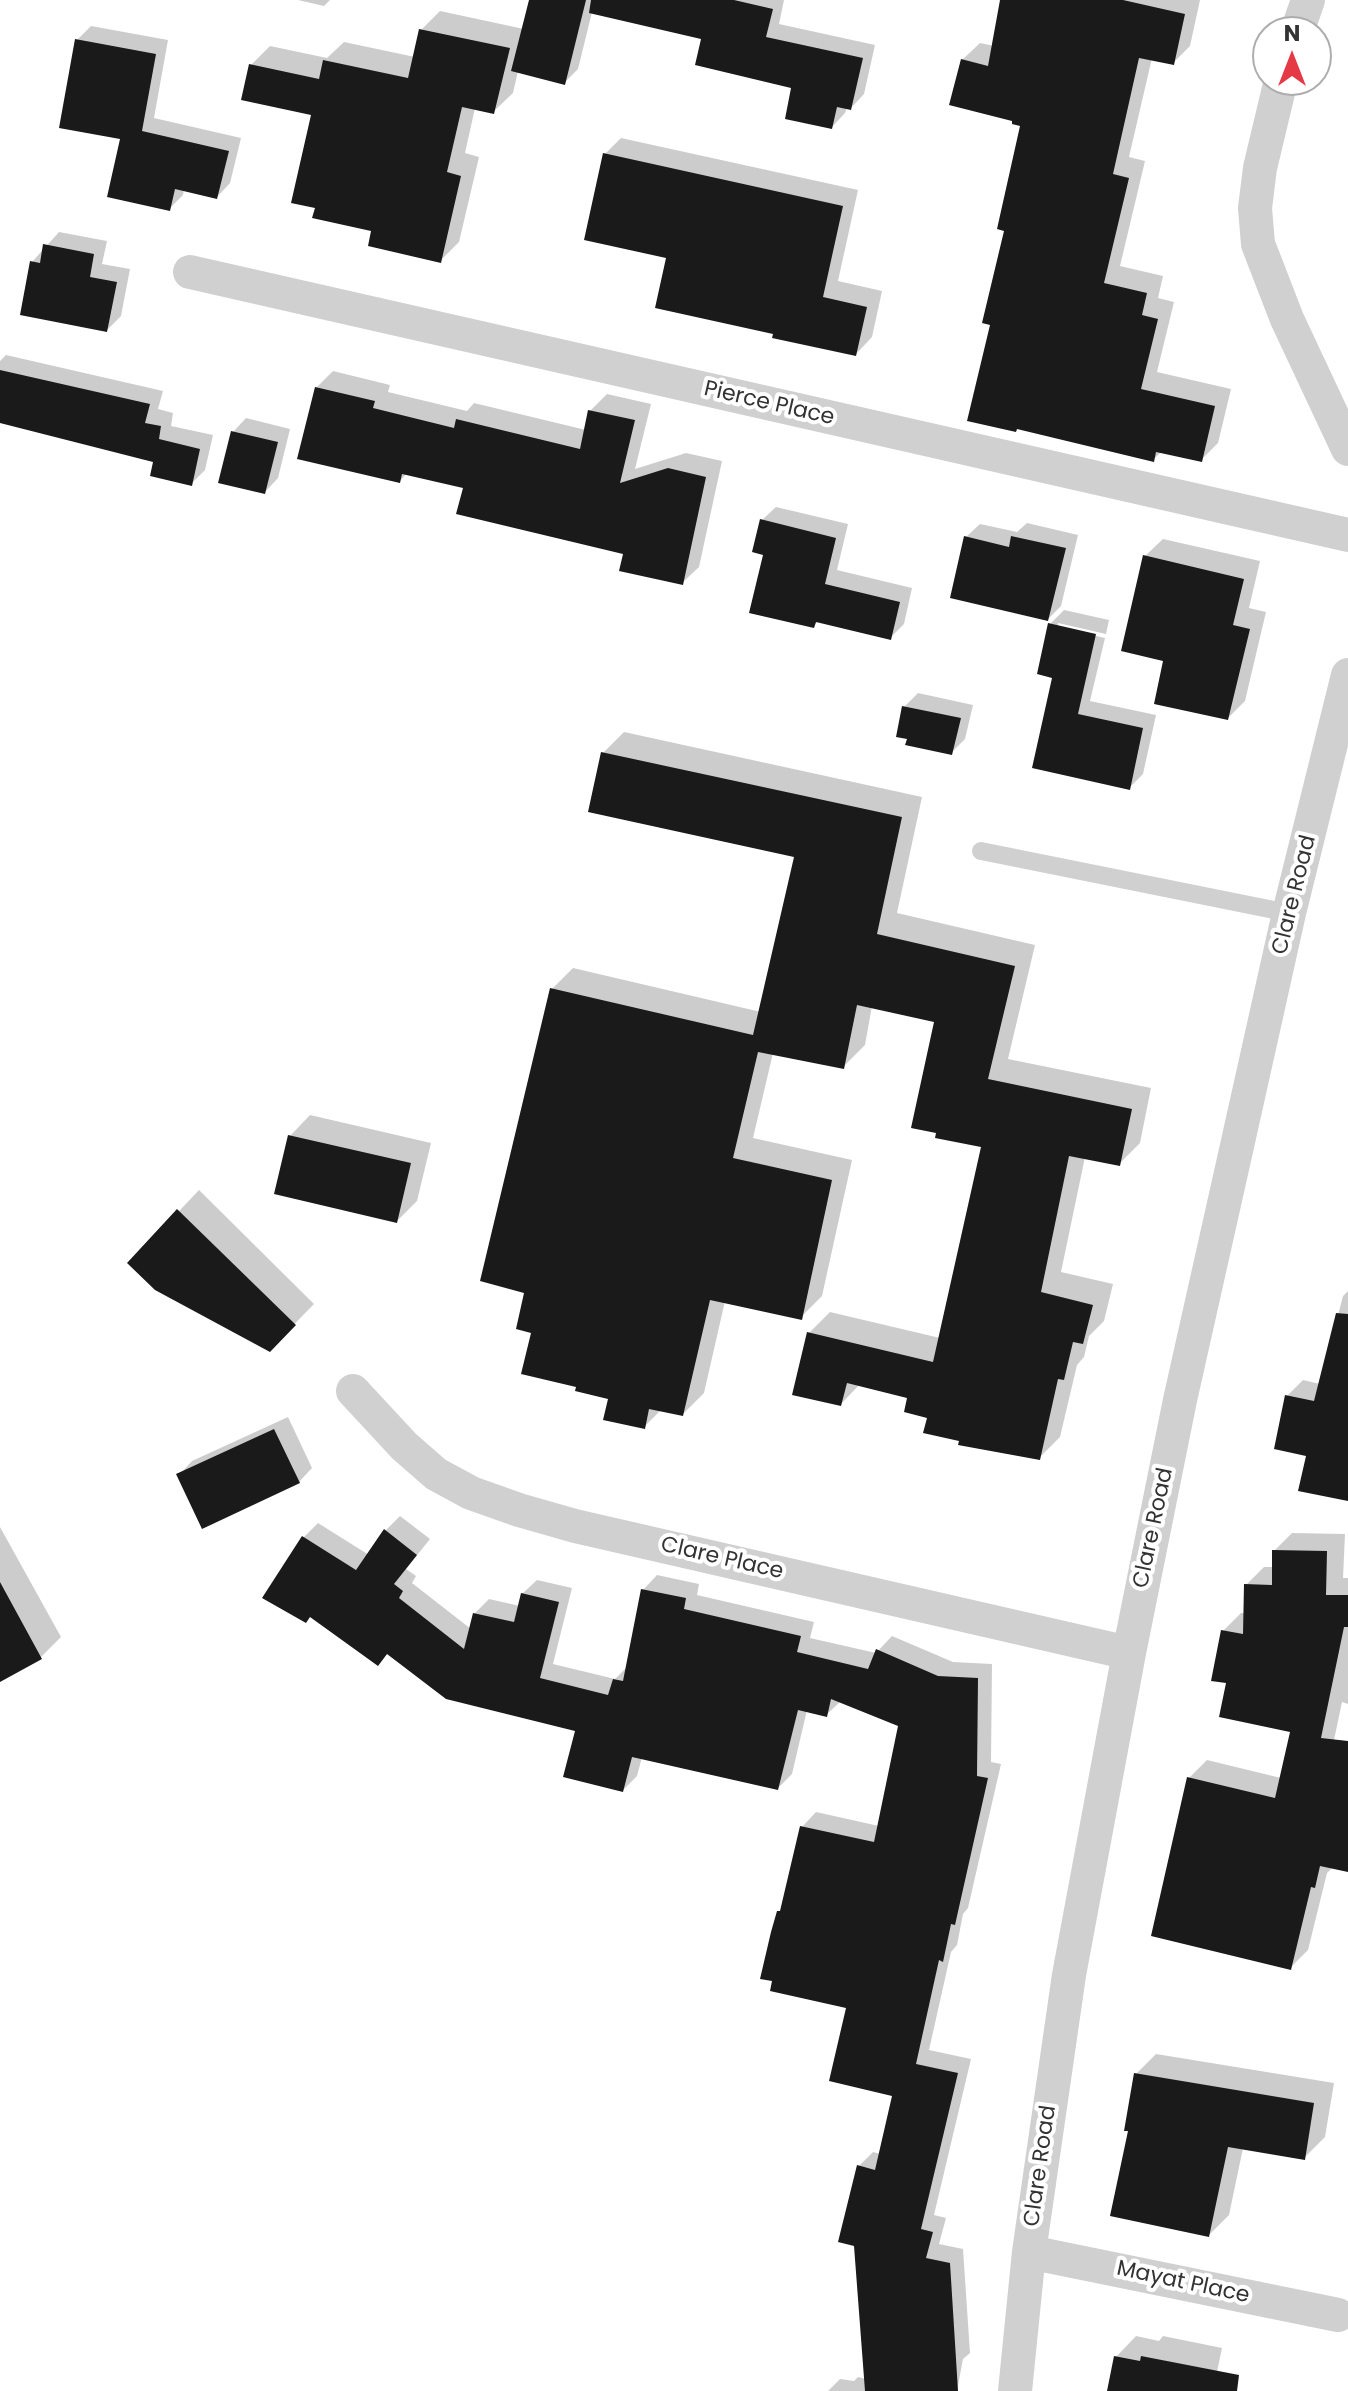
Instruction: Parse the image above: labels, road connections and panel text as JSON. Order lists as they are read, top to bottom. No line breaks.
{"streets":{"street":["Pierce Place","Clare Road","Clare Place","Mayat Place"]},"crossings":[["Clare Road","Clare Place"],["Clare Road","Mayat Place"]],"north":"top"}
